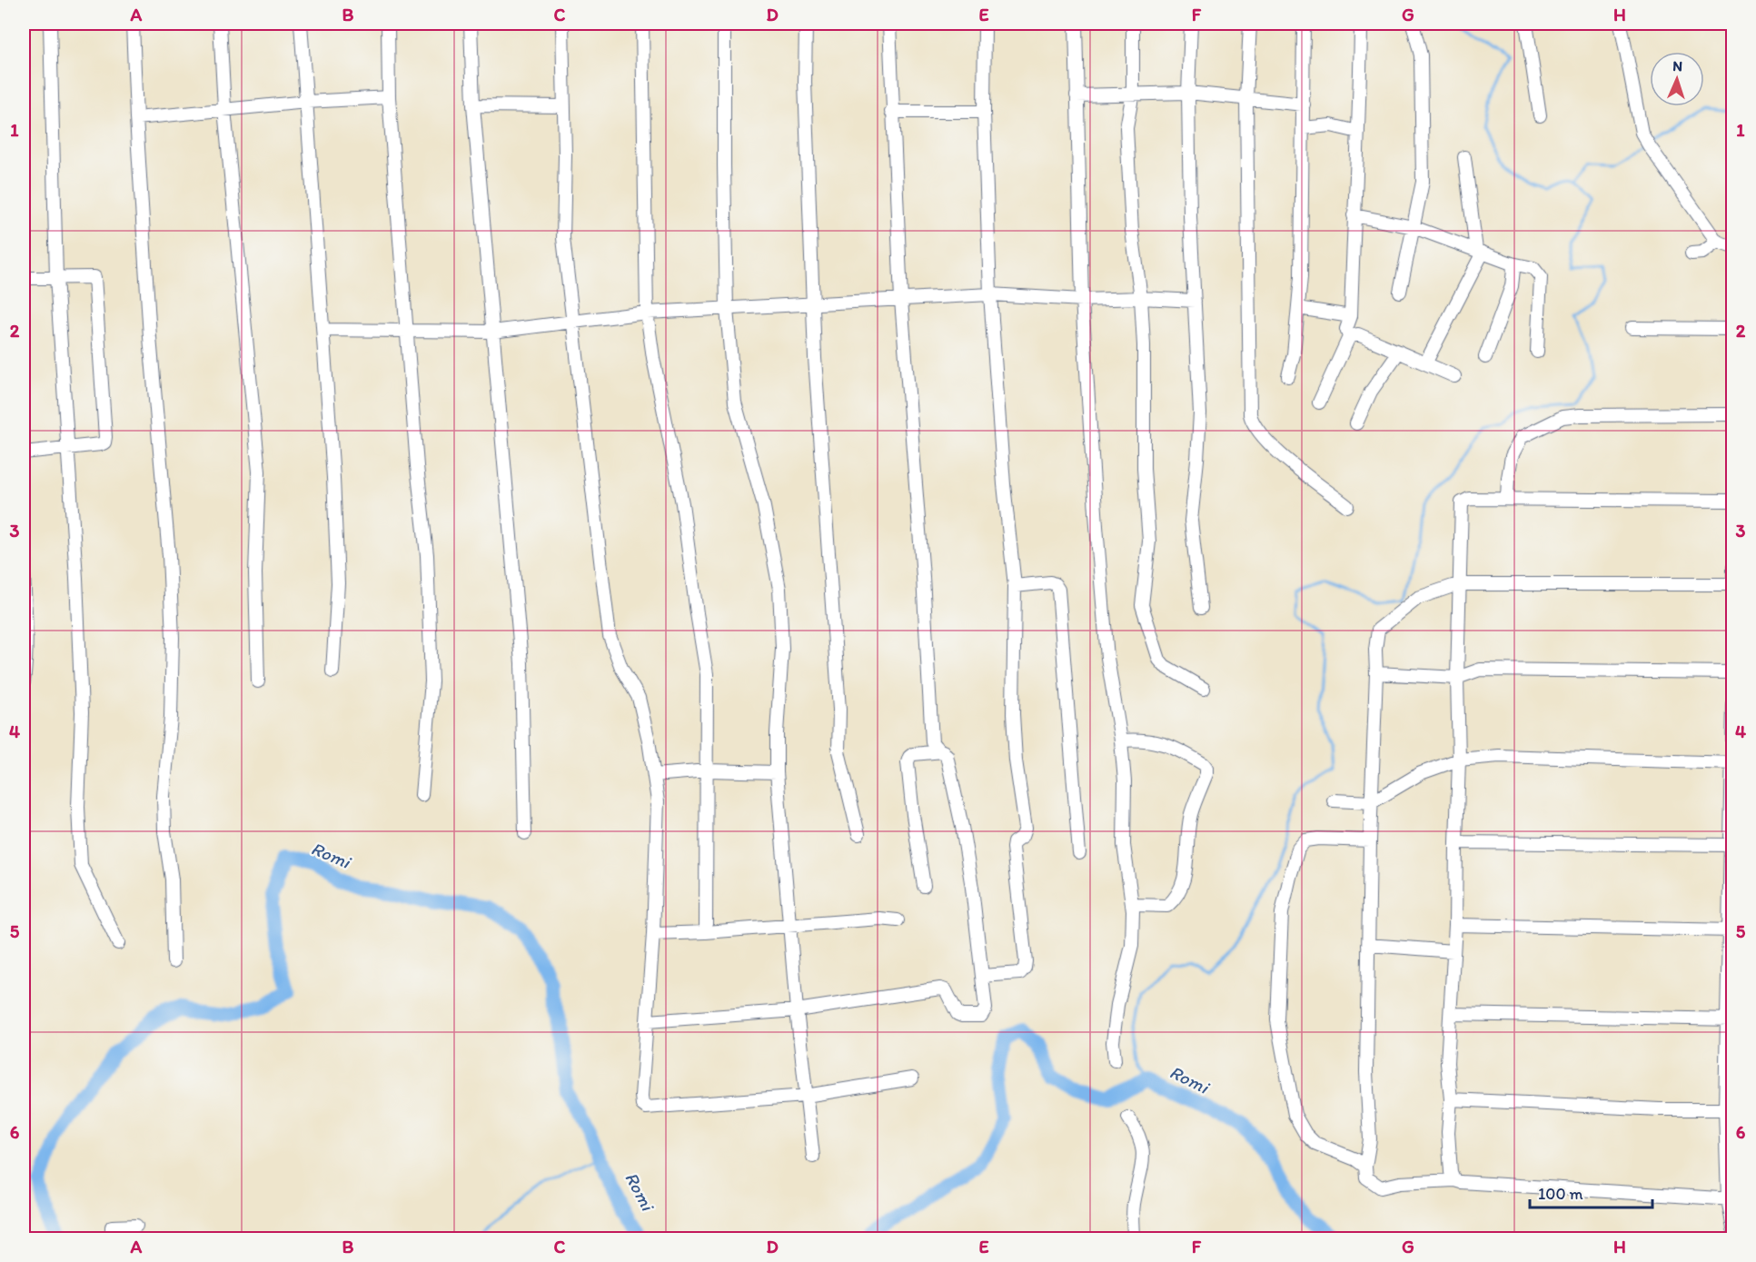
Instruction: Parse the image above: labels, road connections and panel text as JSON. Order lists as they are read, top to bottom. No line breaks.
{"water":["Romi"],"scale_bar":"100 m","north":"top","grid":{"columns":["A","B","C","D","E","F","G","H"],"rows":["1","2","3","4","5","6"]}}
